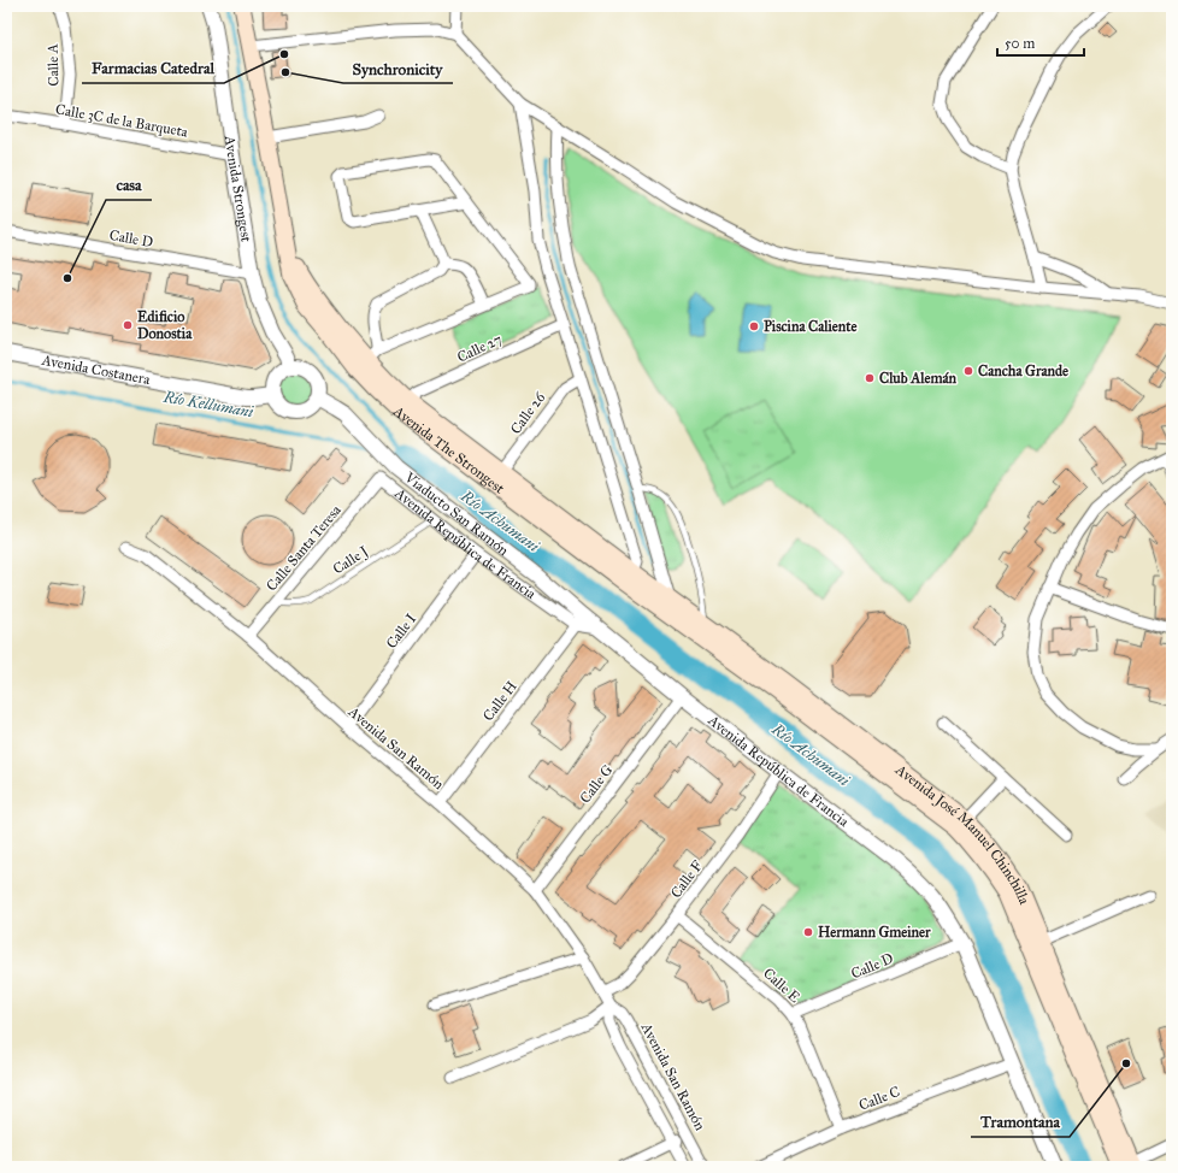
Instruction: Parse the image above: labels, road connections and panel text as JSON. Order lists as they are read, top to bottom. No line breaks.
{"streets":{"main road":["Avenida The Strongest","Avenida José Manuel Chinchilla"],"street":["Calle A","Calle 3C de la Barqueta","Avenida Strongest","Calle D","Calle 27","Avenida Costanera","Calle 26","Viaducto San Ramón","Avenida República de Francia","Calle Santa Teresa","Calle I","Calle H","Avenida San Ramón","Calle G","Calle F","Calle E","Calle C"],"lane":["Calle J"]},"crossings":[["Calle A","Calle 3C de la Barqueta"],["Calle 3C de la Barqueta","Avenida Strongest"],["Avenida Strongest","Calle D"],["Avenida Strongest","Avenida Costanera"],["Avenida Strongest","Viaducto San Ramón"],["Calle D","Avenida República de Francia"],["Calle D","Calle E"],["Calle 27","Avenida The Strongest"],["Avenida Costanera","Viaducto San Ramón"],["Calle 26","Avenida The Strongest"],["Avenida The Strongest","Avenida José Manuel Chinchilla"],["Viaducto San Ramón","Avenida República de Francia"],["Viaducto San Ramón","Calle H"],["Avenida República de Francia","Calle Santa Teresa"],["Avenida República de Francia","Calle J"],["Avenida República de Francia","Calle I"],["Avenida República de Francia","Calle H"],["Avenida República de Francia","Calle G"],["Avenida República de Francia","Calle F"],["Avenida República de Francia","Calle C"],["Calle Santa Teresa","Calle J"],["Calle Santa Teresa","Avenida San Ramón"],["Calle I","Avenida San Ramón"],["Calle H","Avenida San Ramón"],["Avenida San Ramón","Calle G"],["Avenida San Ramón","Calle F"],["Calle F","Calle E"],["Calle E","Calle C"]],"water":["Río Kellumani","Río Achumani"],"places":["Farmacias Catedral","Synchronicity","casa","Edificio Donostia","Piscina Caliente","Cancha Grande","Club Alemán","Hermann Gmeiner","Tramontana"],"scale_bar":"50 m"}
